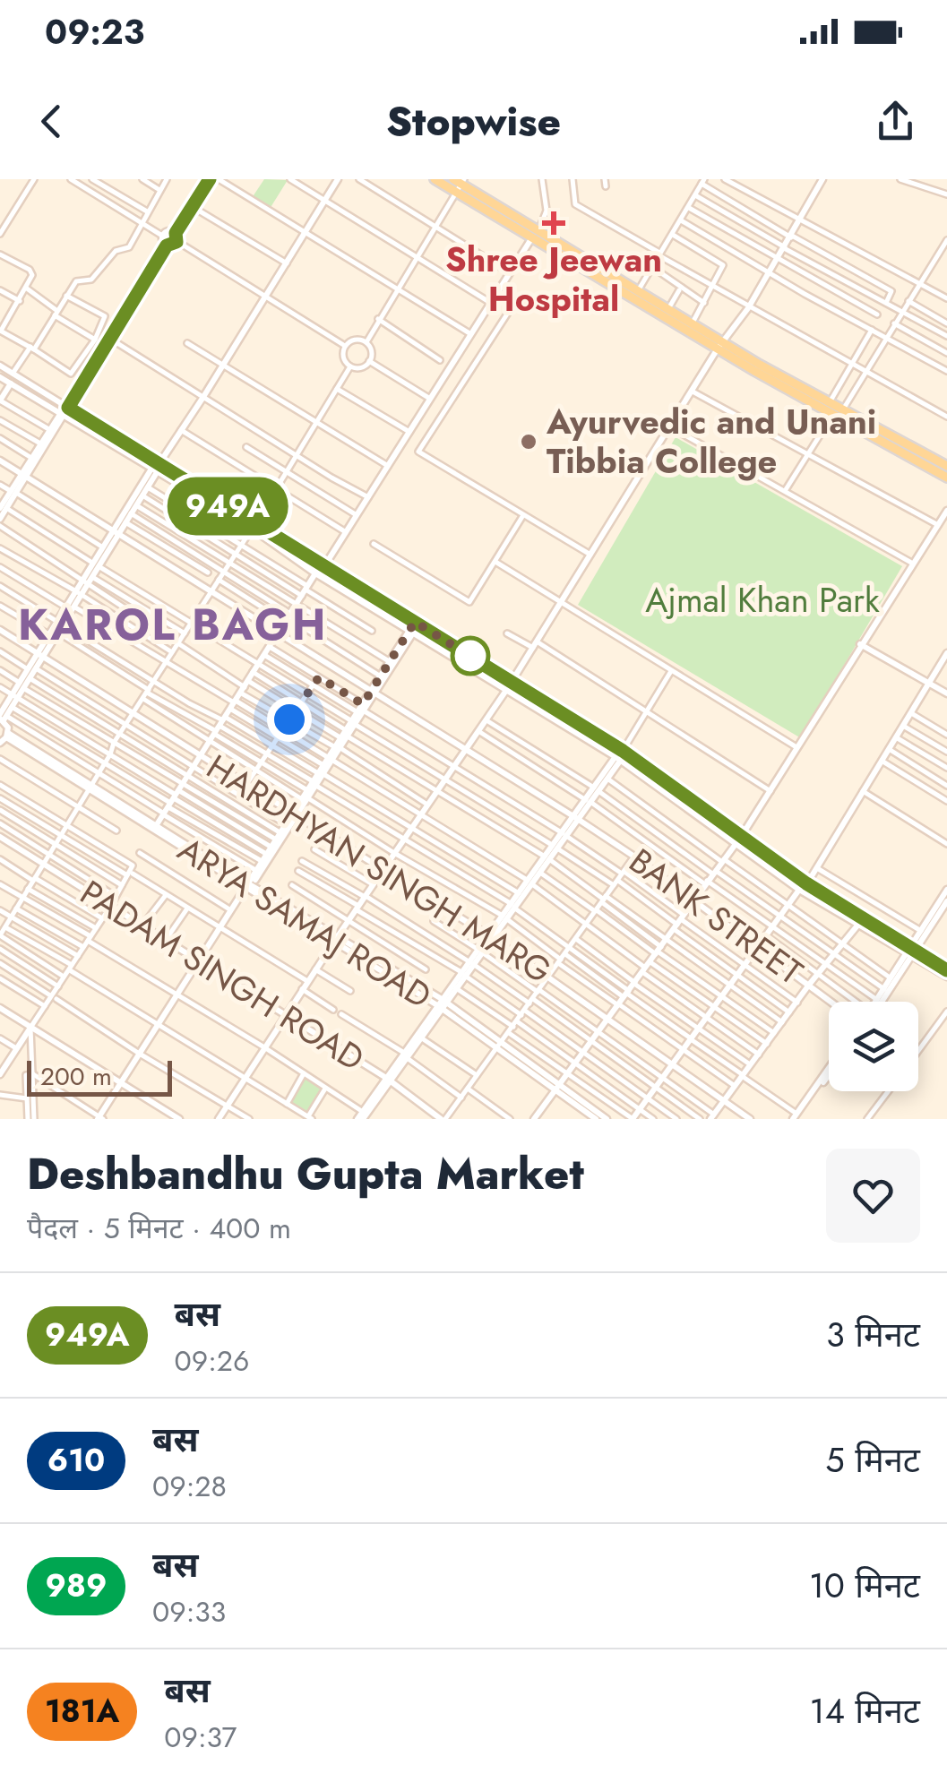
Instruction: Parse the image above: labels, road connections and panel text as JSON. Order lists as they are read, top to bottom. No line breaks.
{"streets":{"street":["HARDHYAN SINGH MARG","BANK STREET","ARYA SAMAJ ROAD","PADAM SINGH ROAD"]},"districts":["KAROL BAGH"],"parks":["Ajmal Khan Park"],"places":{"health":["Shree Jeewan Hospital"],"other":["Ayurvedic and Unani Tibbia College"]},"lines":["bus line 949A"],"scale_bar":"200 m","page":{"status":"09:23","header":"Stopwise","on_map":"949A","scale":"200 m","heading":["Deshbandhu Gupta Market","पैदल · 5 मिनट · 400 m"],"list":[{"mark":"949A","name":"बस","note":"09:26","value":"3 मिनट"},{"mark":"610","name":"बस","note":"09:28","value":"5 मिनट"},{"mark":"989","name":"बस","note":"09:33","value":"10 मिनट"},{"mark":"181A","name":"बस","note":"09:37","value":"14 मिनट"}]}}
